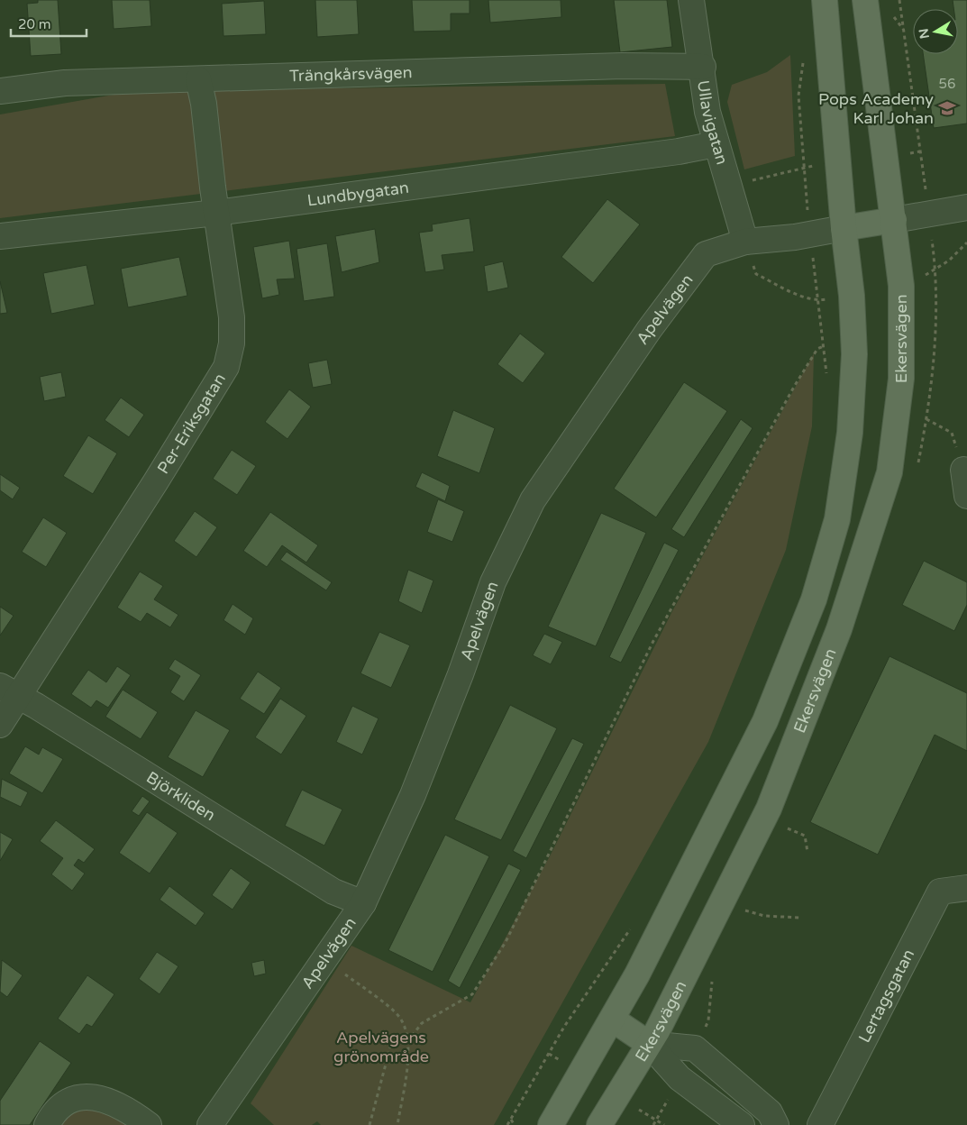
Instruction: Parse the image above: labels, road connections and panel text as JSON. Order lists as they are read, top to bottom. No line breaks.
{"streets":{"main road":["Ekersvägen"],"street":["Trängkårsvägen","Ullavigatan","Lundbygatan","Apelvägen","Per-Eriksgatan","Björkliden","Lertagsgatan"]},"crossings":[["Trängkårsvägen","Ullavigatan"],["Trängkårsvägen","Per-Eriksgatan"],["Ullavigatan","Lundbygatan"],["Ullavigatan","Apelvägen"],["Lundbygatan","Per-Eriksgatan"],["Apelvägen","Björkliden"],["Per-Eriksgatan","Björkliden"]],"parks":["Apelvägens grönområde"],"places":{"school or university":["Pops Academy Karl Johan"]},"house_numbers":["56"],"scale_bar":"20 m","north":"left"}
